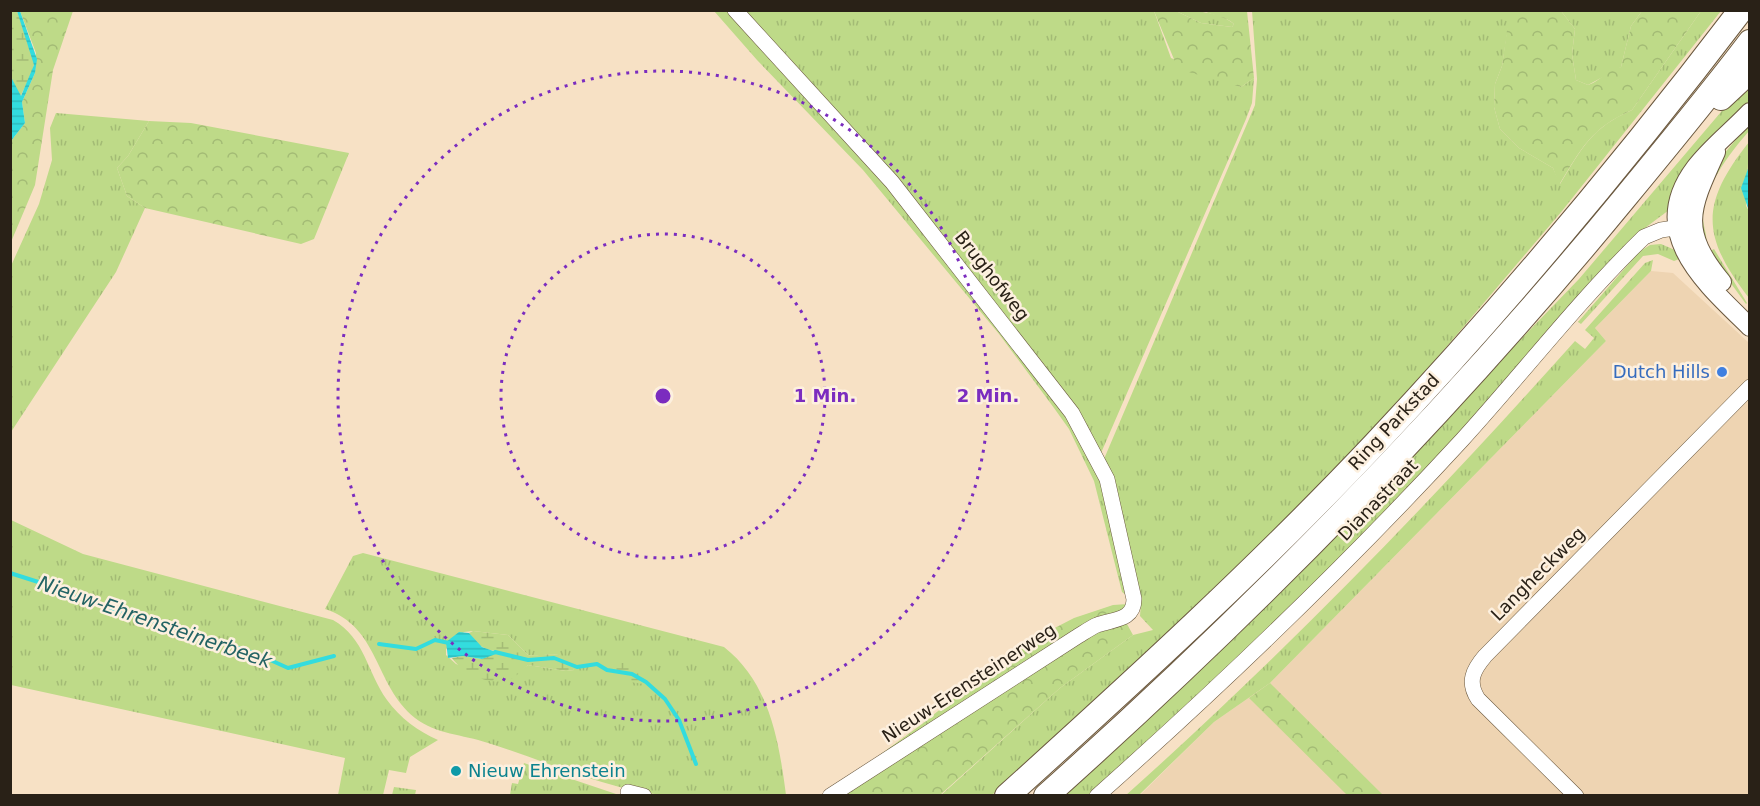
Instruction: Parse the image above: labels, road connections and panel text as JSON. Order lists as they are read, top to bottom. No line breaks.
{"streets":{"highway":["Ring Parkstad"],"street":["Brughofweg","Dianastraat","Langheckweg","Nieuw-Erensteinerweg"]},"crossings":[["Brughofweg","Nieuw-Erensteinerweg"]],"water":["Nieuw-Ehrensteinerbeek"],"places":["Dutch Hills","Nieuw Ehrenstein"],"rings":["1 Min.","2 Min."]}
